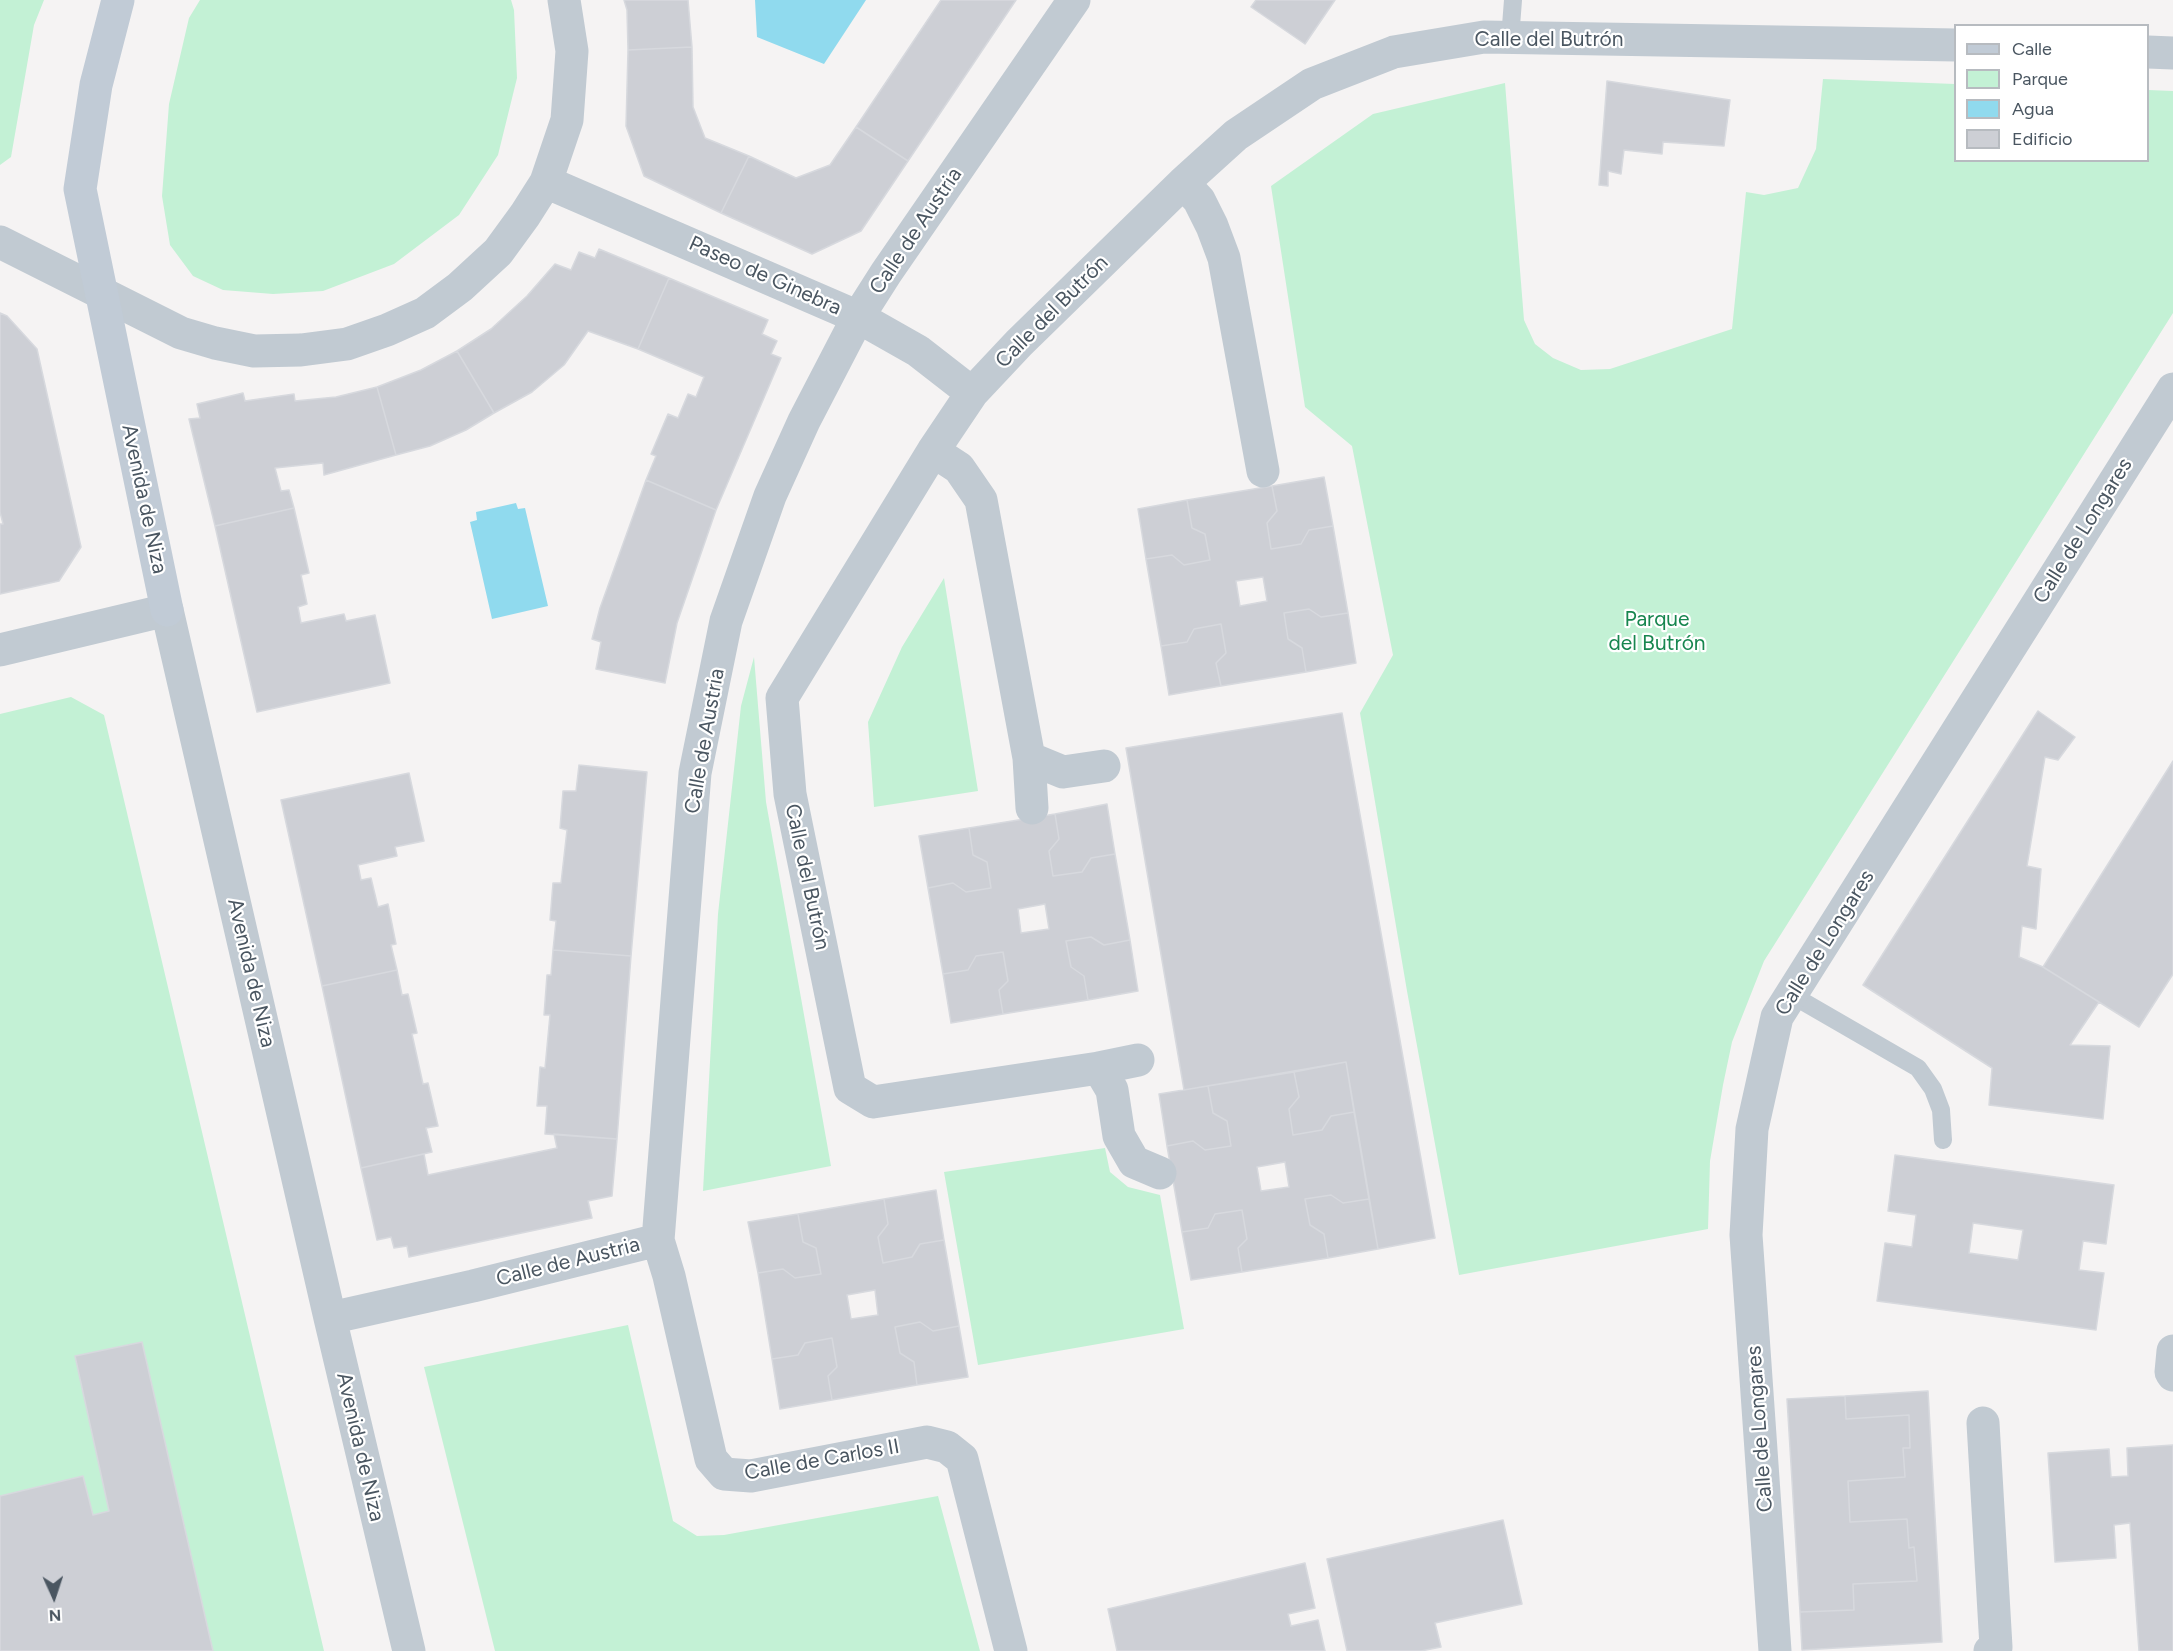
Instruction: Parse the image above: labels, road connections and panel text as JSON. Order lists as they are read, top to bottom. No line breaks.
{"streets":{"street":["Calle del Butrón","Calle de Austria","Paseo de Ginebra","Avenida de Niza","Calle de Longares","Calle de Carlos II"]},"crossings":[["Calle del Butrón","Paseo de Ginebra"],["Calle de Austria","Paseo de Ginebra"],["Calle de Austria","Avenida de Niza"],["Calle de Austria","Calle de Carlos II"]],"parks":["Parque del Butrón"],"legend":["Calle","Parque","Agua","Edificio"],"north":"bottom"}
